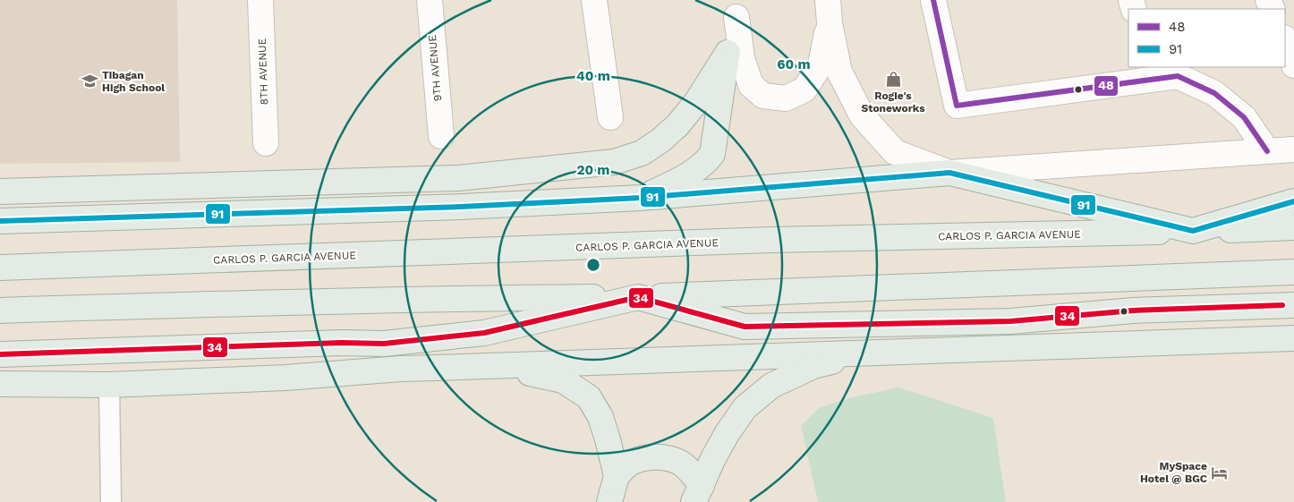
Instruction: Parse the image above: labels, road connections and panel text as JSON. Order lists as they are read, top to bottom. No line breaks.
{"streets":{"main road":["CARLOS P. GARCIA AVENUE"],"street":["9TH AVENUE","8TH AVENUE"]},"places":{"shop":["Rogie's Stoneworks"],"school or university":["Tibagan High School"],"hotel":["MySpace Hotel @ BGC"]},"lines":["transit line 48","transit line 91","transit line 34"],"legend":["48","91"],"rings":["60 m","40 m","20 m"]}
